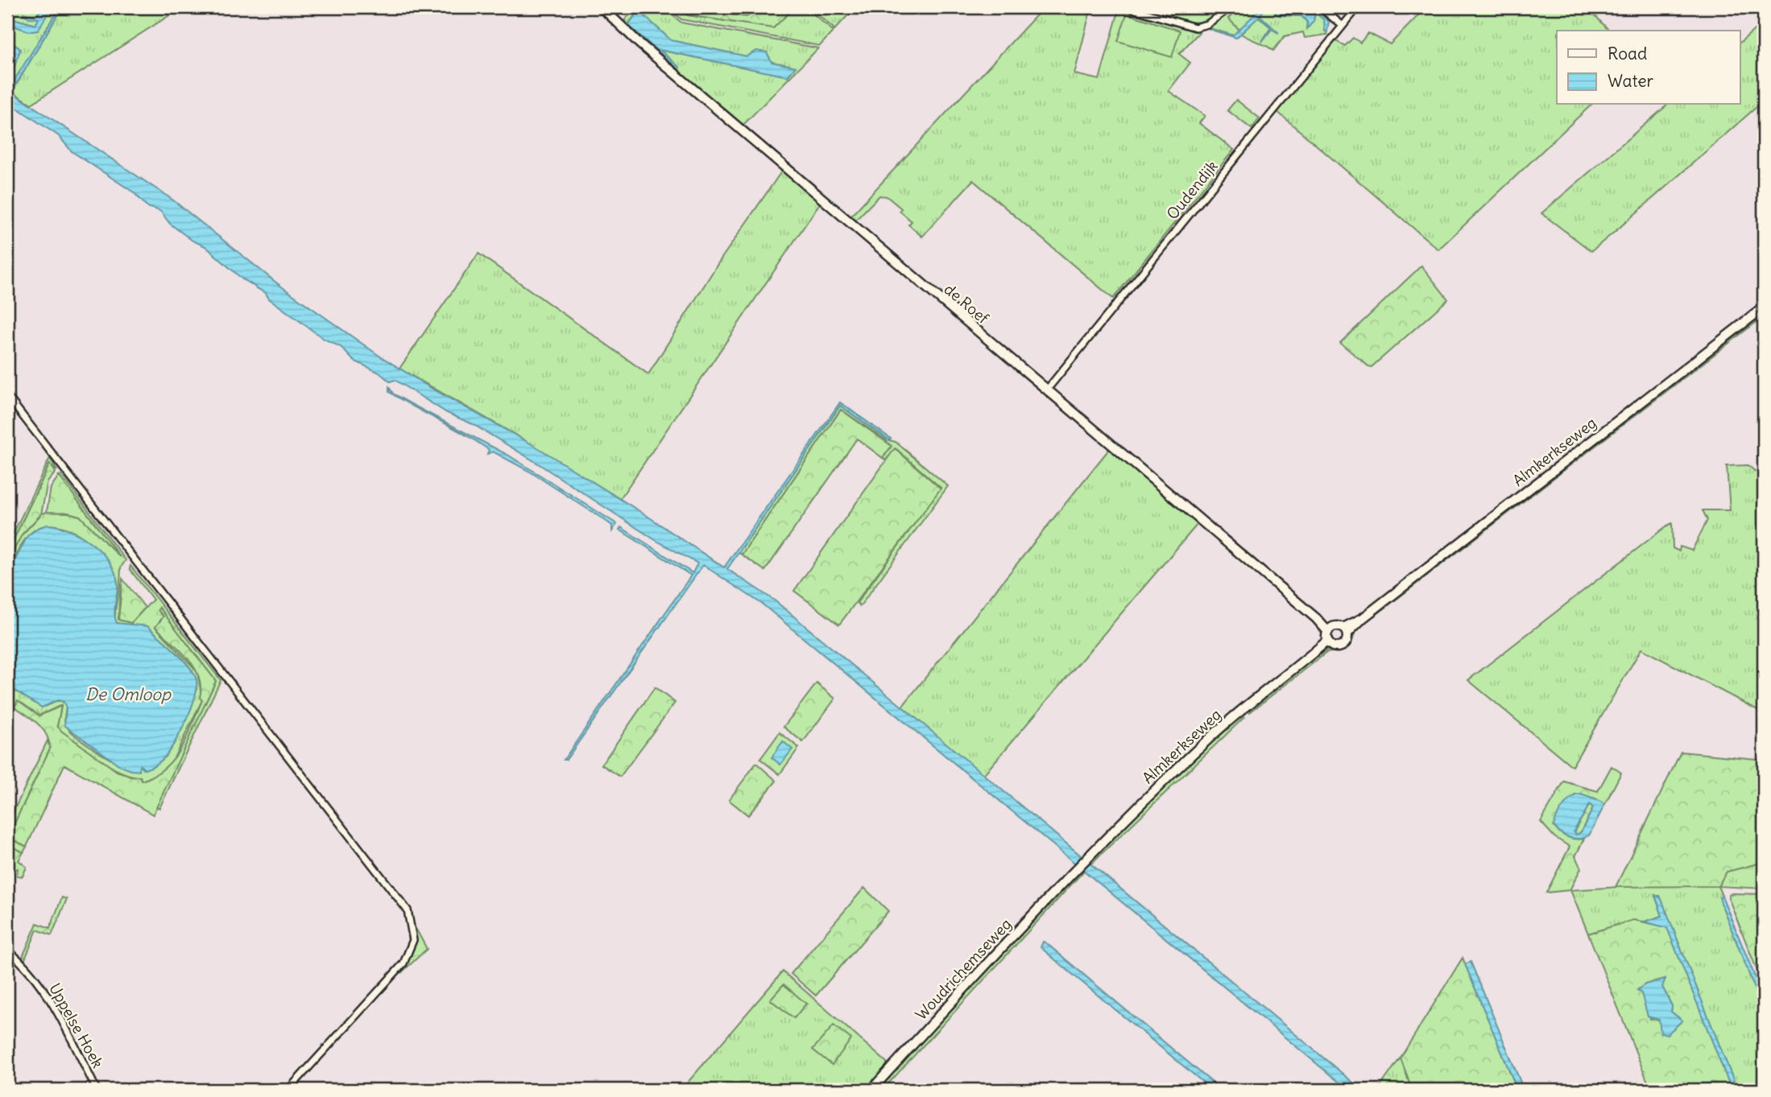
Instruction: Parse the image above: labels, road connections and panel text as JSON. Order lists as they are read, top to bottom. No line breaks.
{"streets":{"street":["Oudendijk","de Roef","Almkerkseweg","Woudrichemseweg","Uppelse Hoek"]},"crossings":[["Oudendijk","de Roef"],["de Roef","Almkerkseweg"],["Almkerkseweg","Woudrichemseweg"]],"water":["De Omloop"],"legend":["Road","Water"]}
